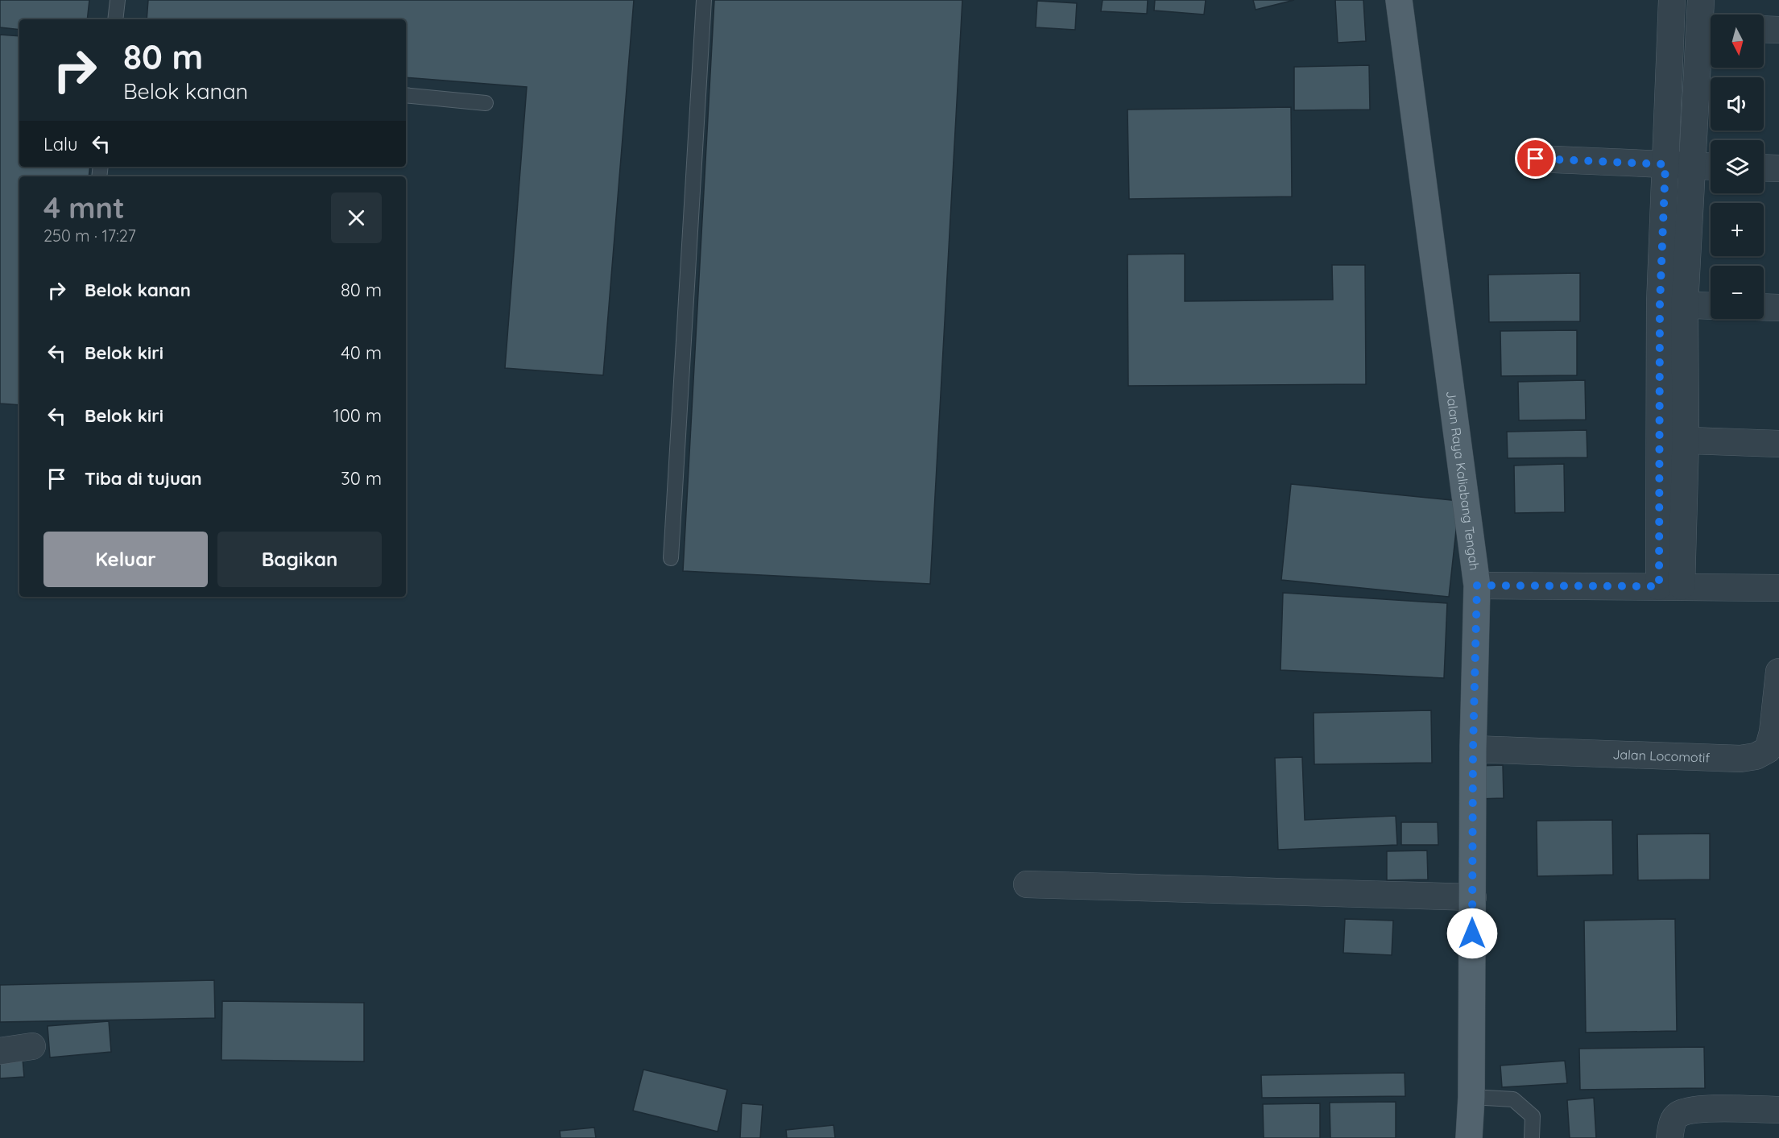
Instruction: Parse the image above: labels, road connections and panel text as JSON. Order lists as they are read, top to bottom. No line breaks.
{"streets":{"main road":["Jalan Raya Kaliabang Tengah"],"street":["Jalan Locomotif"]},"crossings":[["Jalan Raya Kaliabang Tengah","Jalan Locomotif"]],"north":"bottom","page":{"map_buttons":["+","−"],"turn":["80 m","Belok kanan"],"then":"Lalu","heading":["4 mnt","250 m · 17:27"],"list":[{"name":"Belok kanan","value":"80 m"},{"name":"Belok kiri","value":"40 m"},{"name":"Belok kiri","value":"100 m"},{"name":"Tiba di tujuan","value":"30 m"}],"buttons":["Keluar","Bagikan"]}}
